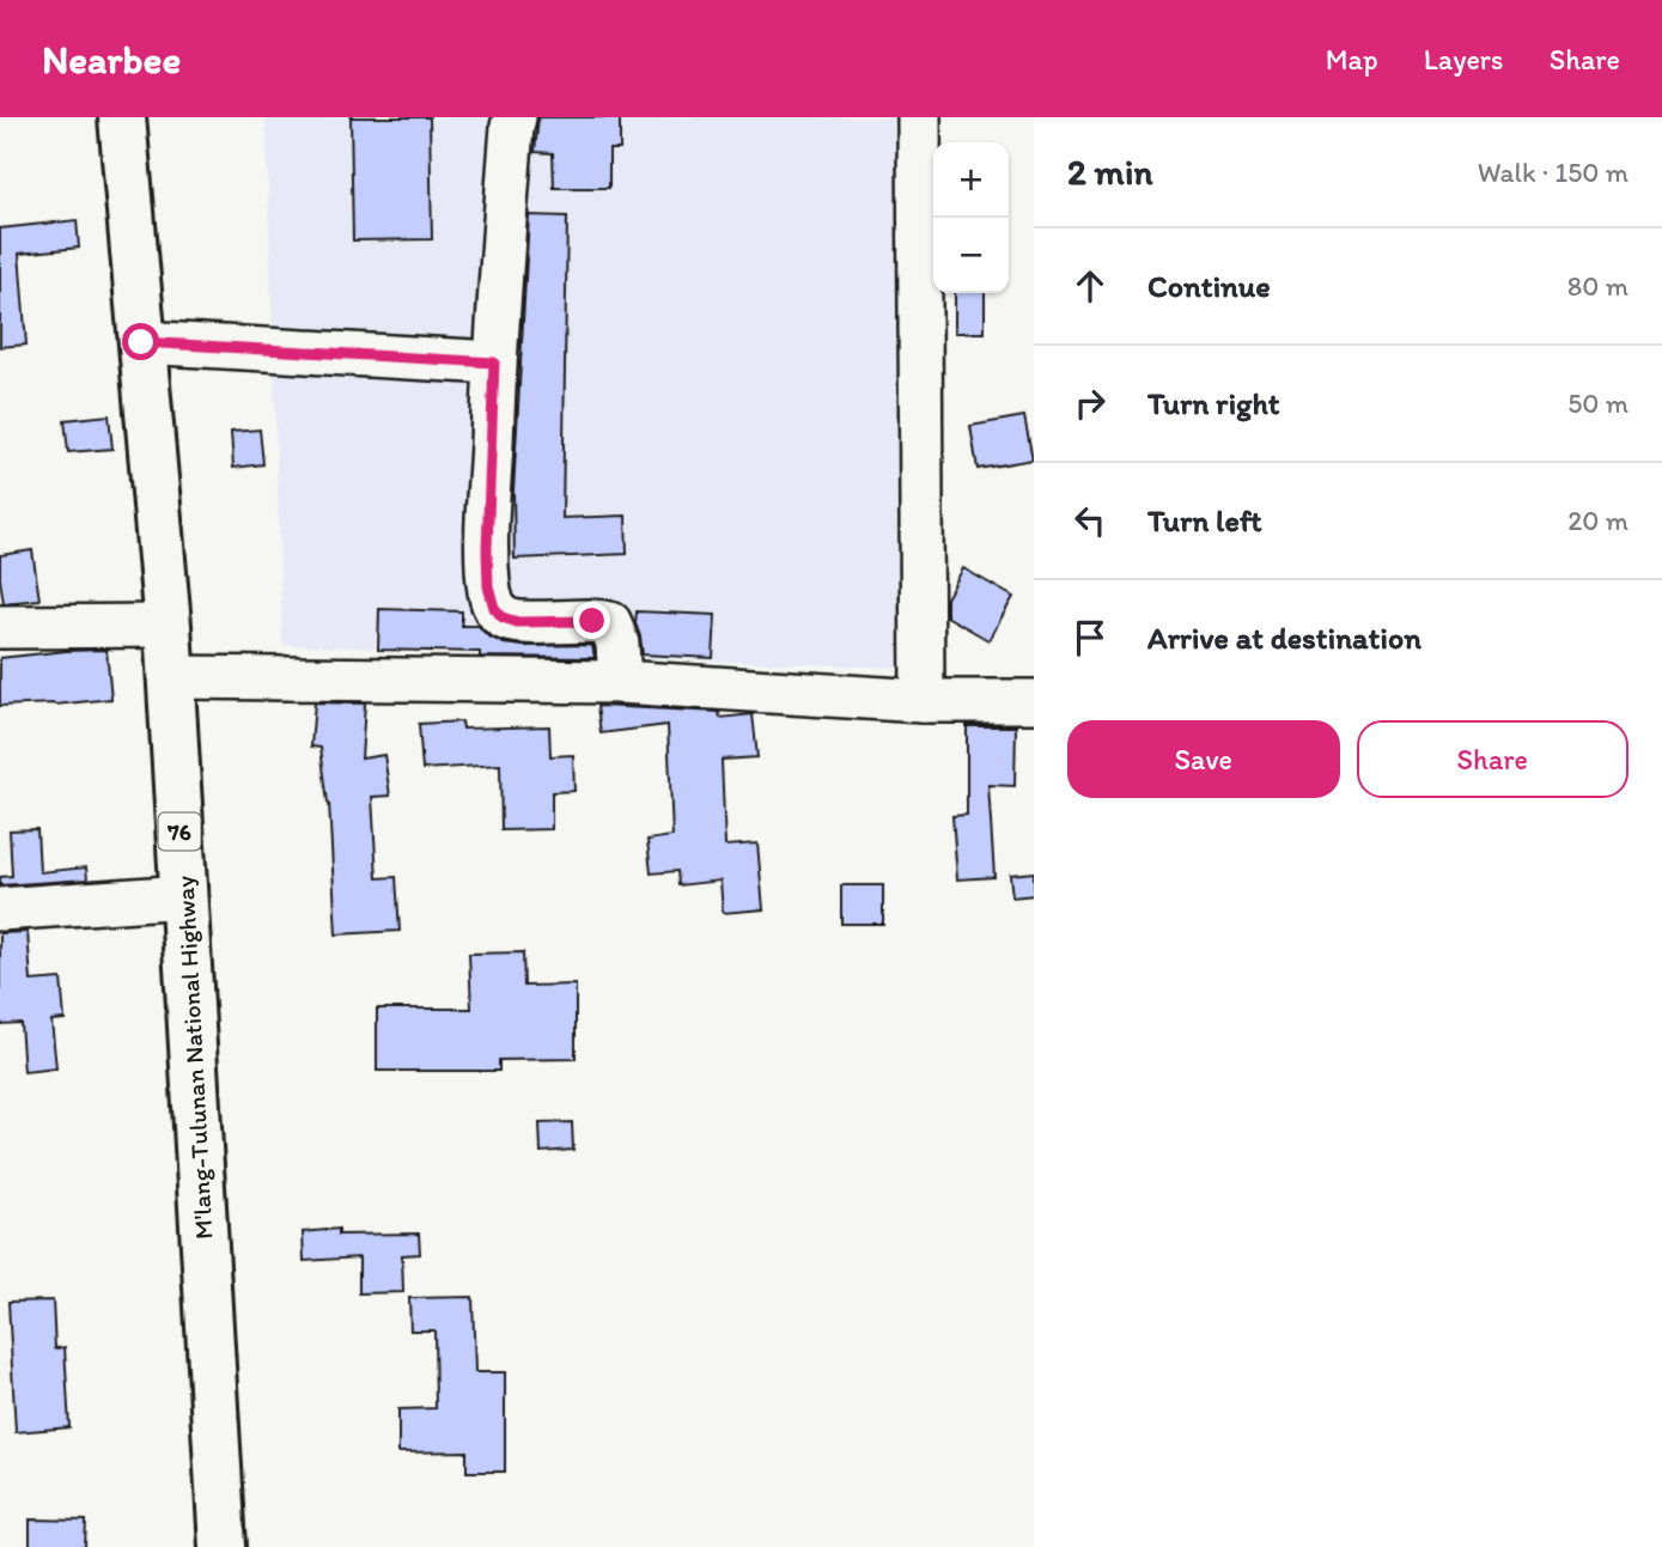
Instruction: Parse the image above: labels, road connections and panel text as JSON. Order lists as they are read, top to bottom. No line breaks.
{"streets":{"highway":["76","M'lang-Tulunan National Highway"]},"page":{"header":"Nearbee","nav":["Map","Layers","Share"],"heading":["2 min","Walk · 150 m"],"map_buttons":["+","−"],"list":[["Continue","80 m"],["Turn right","50 m"],["Turn left","20 m"],"Arrive at destination"],"buttons":["Save","Share"]}}
